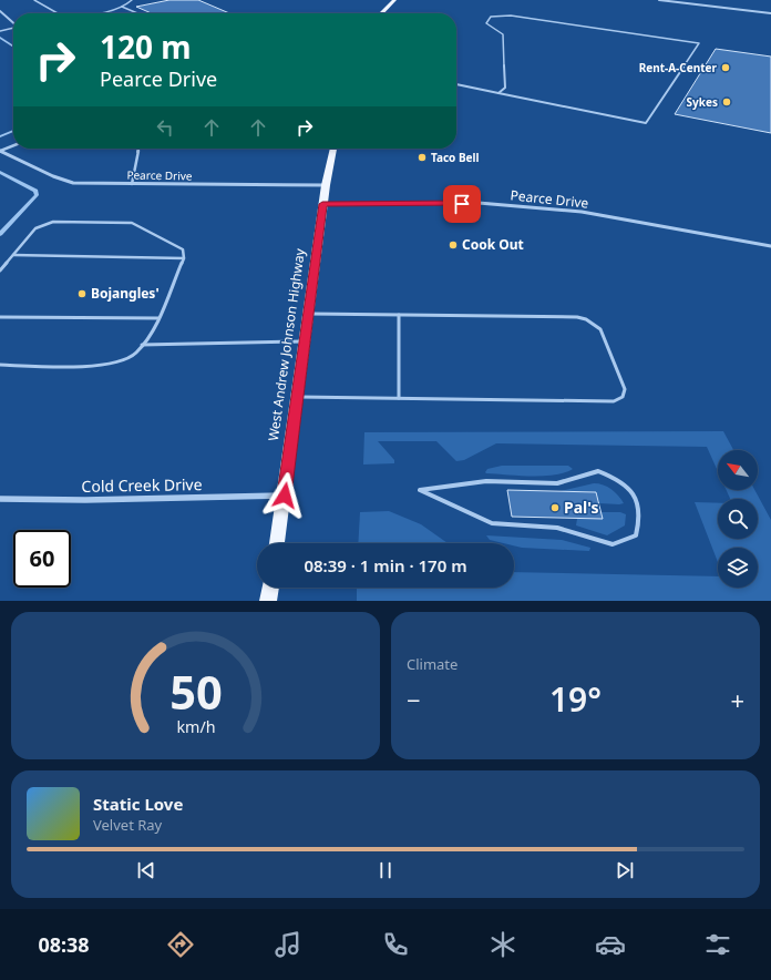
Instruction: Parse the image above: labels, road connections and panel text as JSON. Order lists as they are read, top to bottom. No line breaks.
{"streets":{"main road":["West Andrew Johnson Highway"],"street":["Pearce Drive","Cold Creek Drive"]},"crossings":[["Pearce Drive","West Andrew Johnson Highway"],["West Andrew Johnson Highway","Cold Creek Drive"]],"places":["Rent-A-Center","Sykes","Taco Bell","Cook Out","Bojangles'","Pal's"],"north":"top left","page":{"turn":["120 m","Pearce Drive"],"limit":"60","trip":"08:39 · 1 min · 170 m","tile":"Climate","heat":["−","19°","+"],"song":["Static Love","Velvet Ray"],"tabs":"08:38","gauge":["50","km/h"]}}
